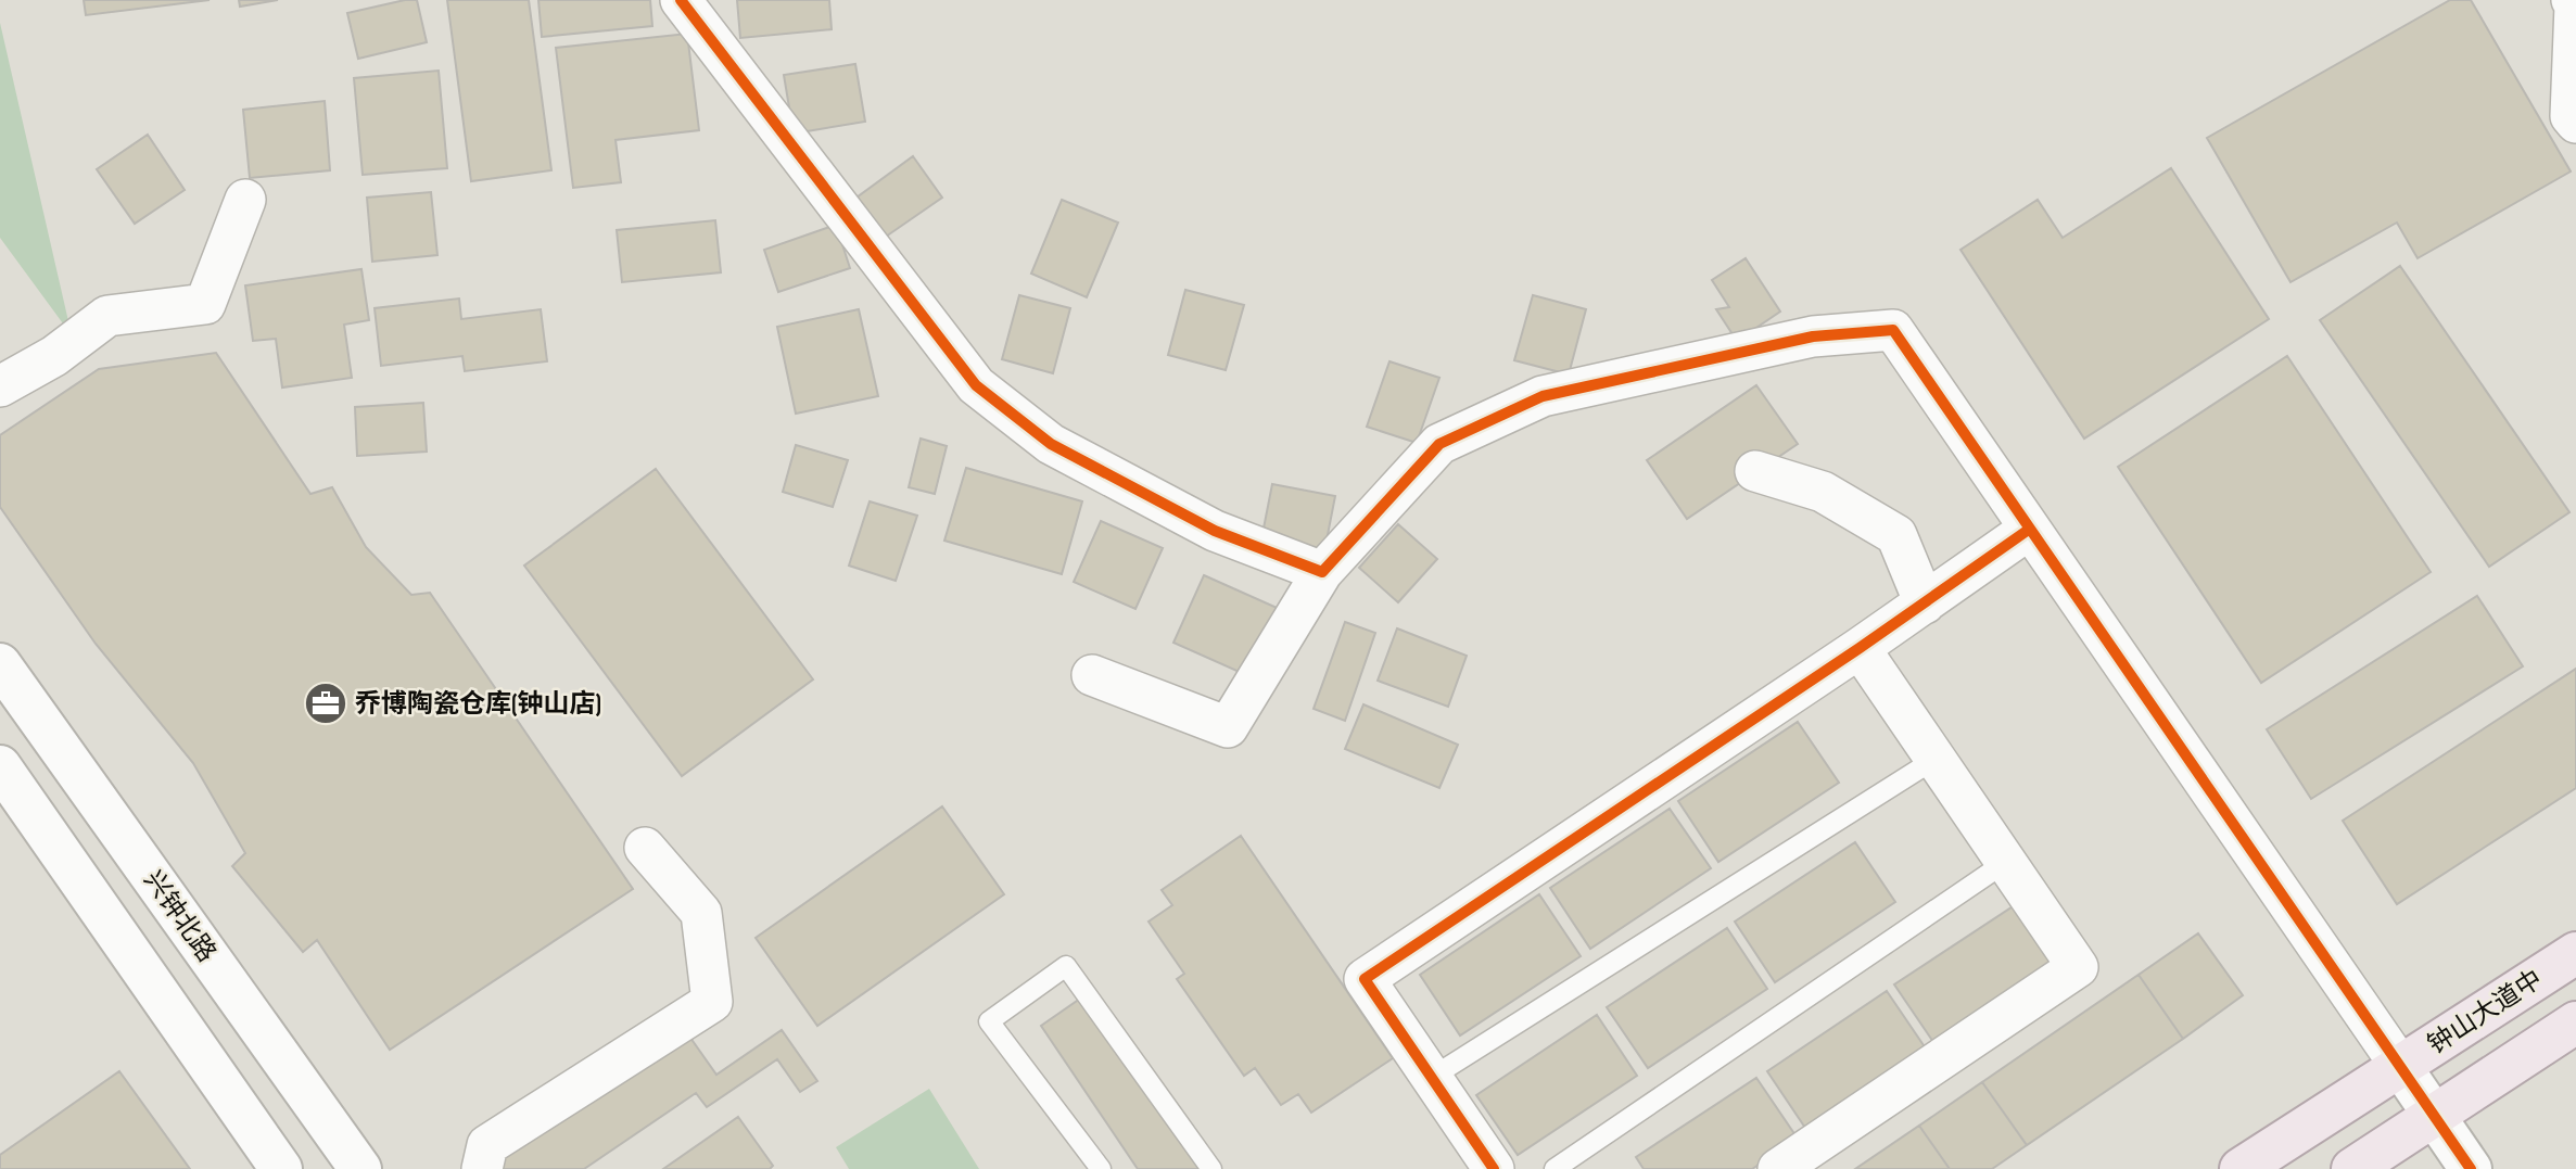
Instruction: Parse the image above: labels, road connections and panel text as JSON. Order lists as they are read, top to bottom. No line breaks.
{"streets":{"highway":["钟山大道中"],"main road":["兴钟北路"]},"places":{"office":["乔博陶瓷仓库(钟山店)"]}}
